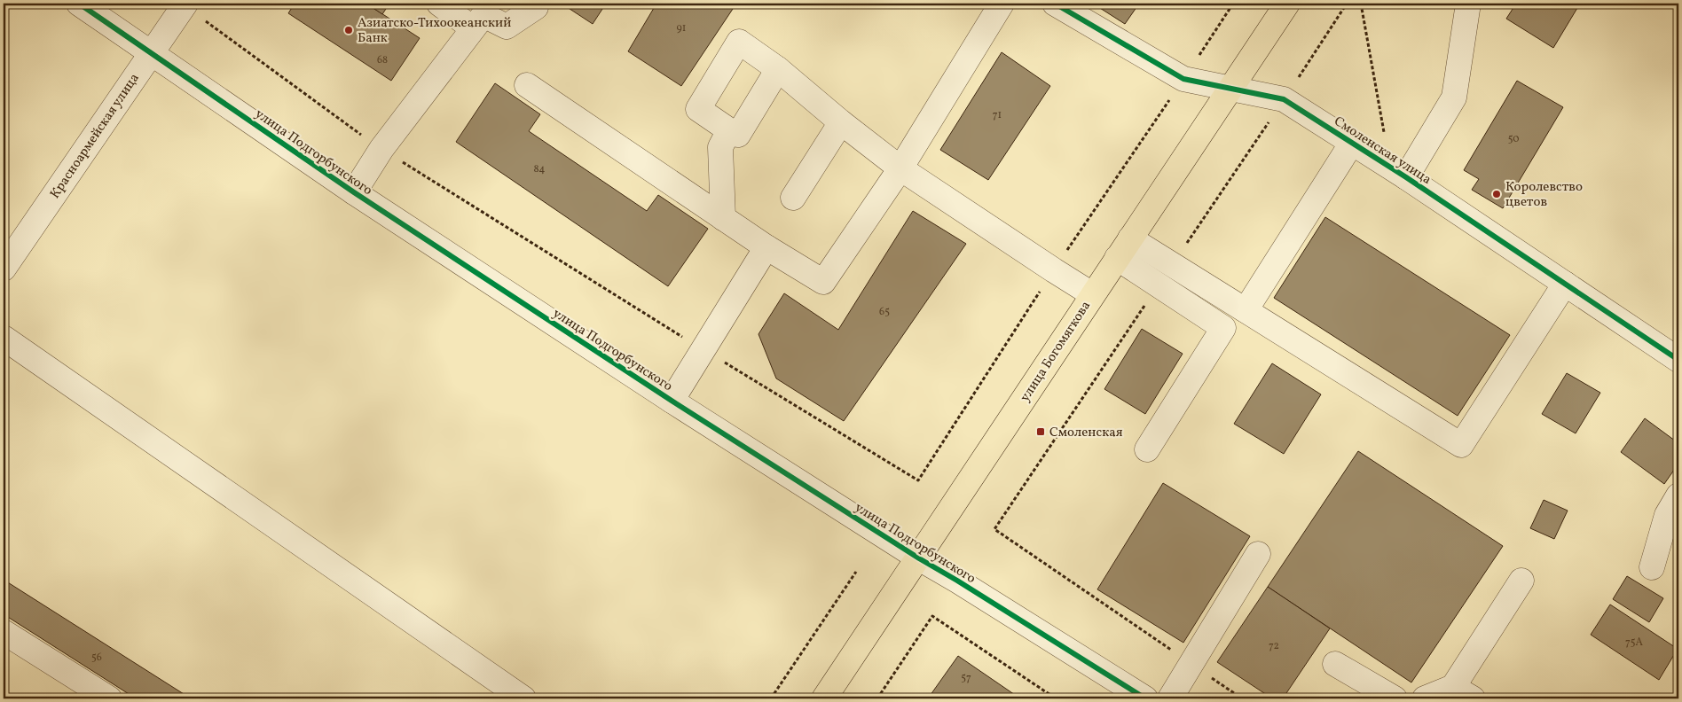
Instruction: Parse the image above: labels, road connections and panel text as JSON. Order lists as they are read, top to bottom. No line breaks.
{"streets":{"main road":["улица Богомягкова"],"street":["Красноармейская улица","Смоленская улица","улица Подгорбунского"]},"crossings":[["Красноармейская улица","улица Подгорбунского"],["Смоленская улица","улица Богомягкова"],["улица Подгорбунского","улица Богомягкова"]],"places":{"other":["Азиатско-Тихоокеанский Банк","Королевство цветов"],"transit":["Смоленская"]},"house_numbers":["91","68","71","50","84","65","75А","72","56","57"]}
